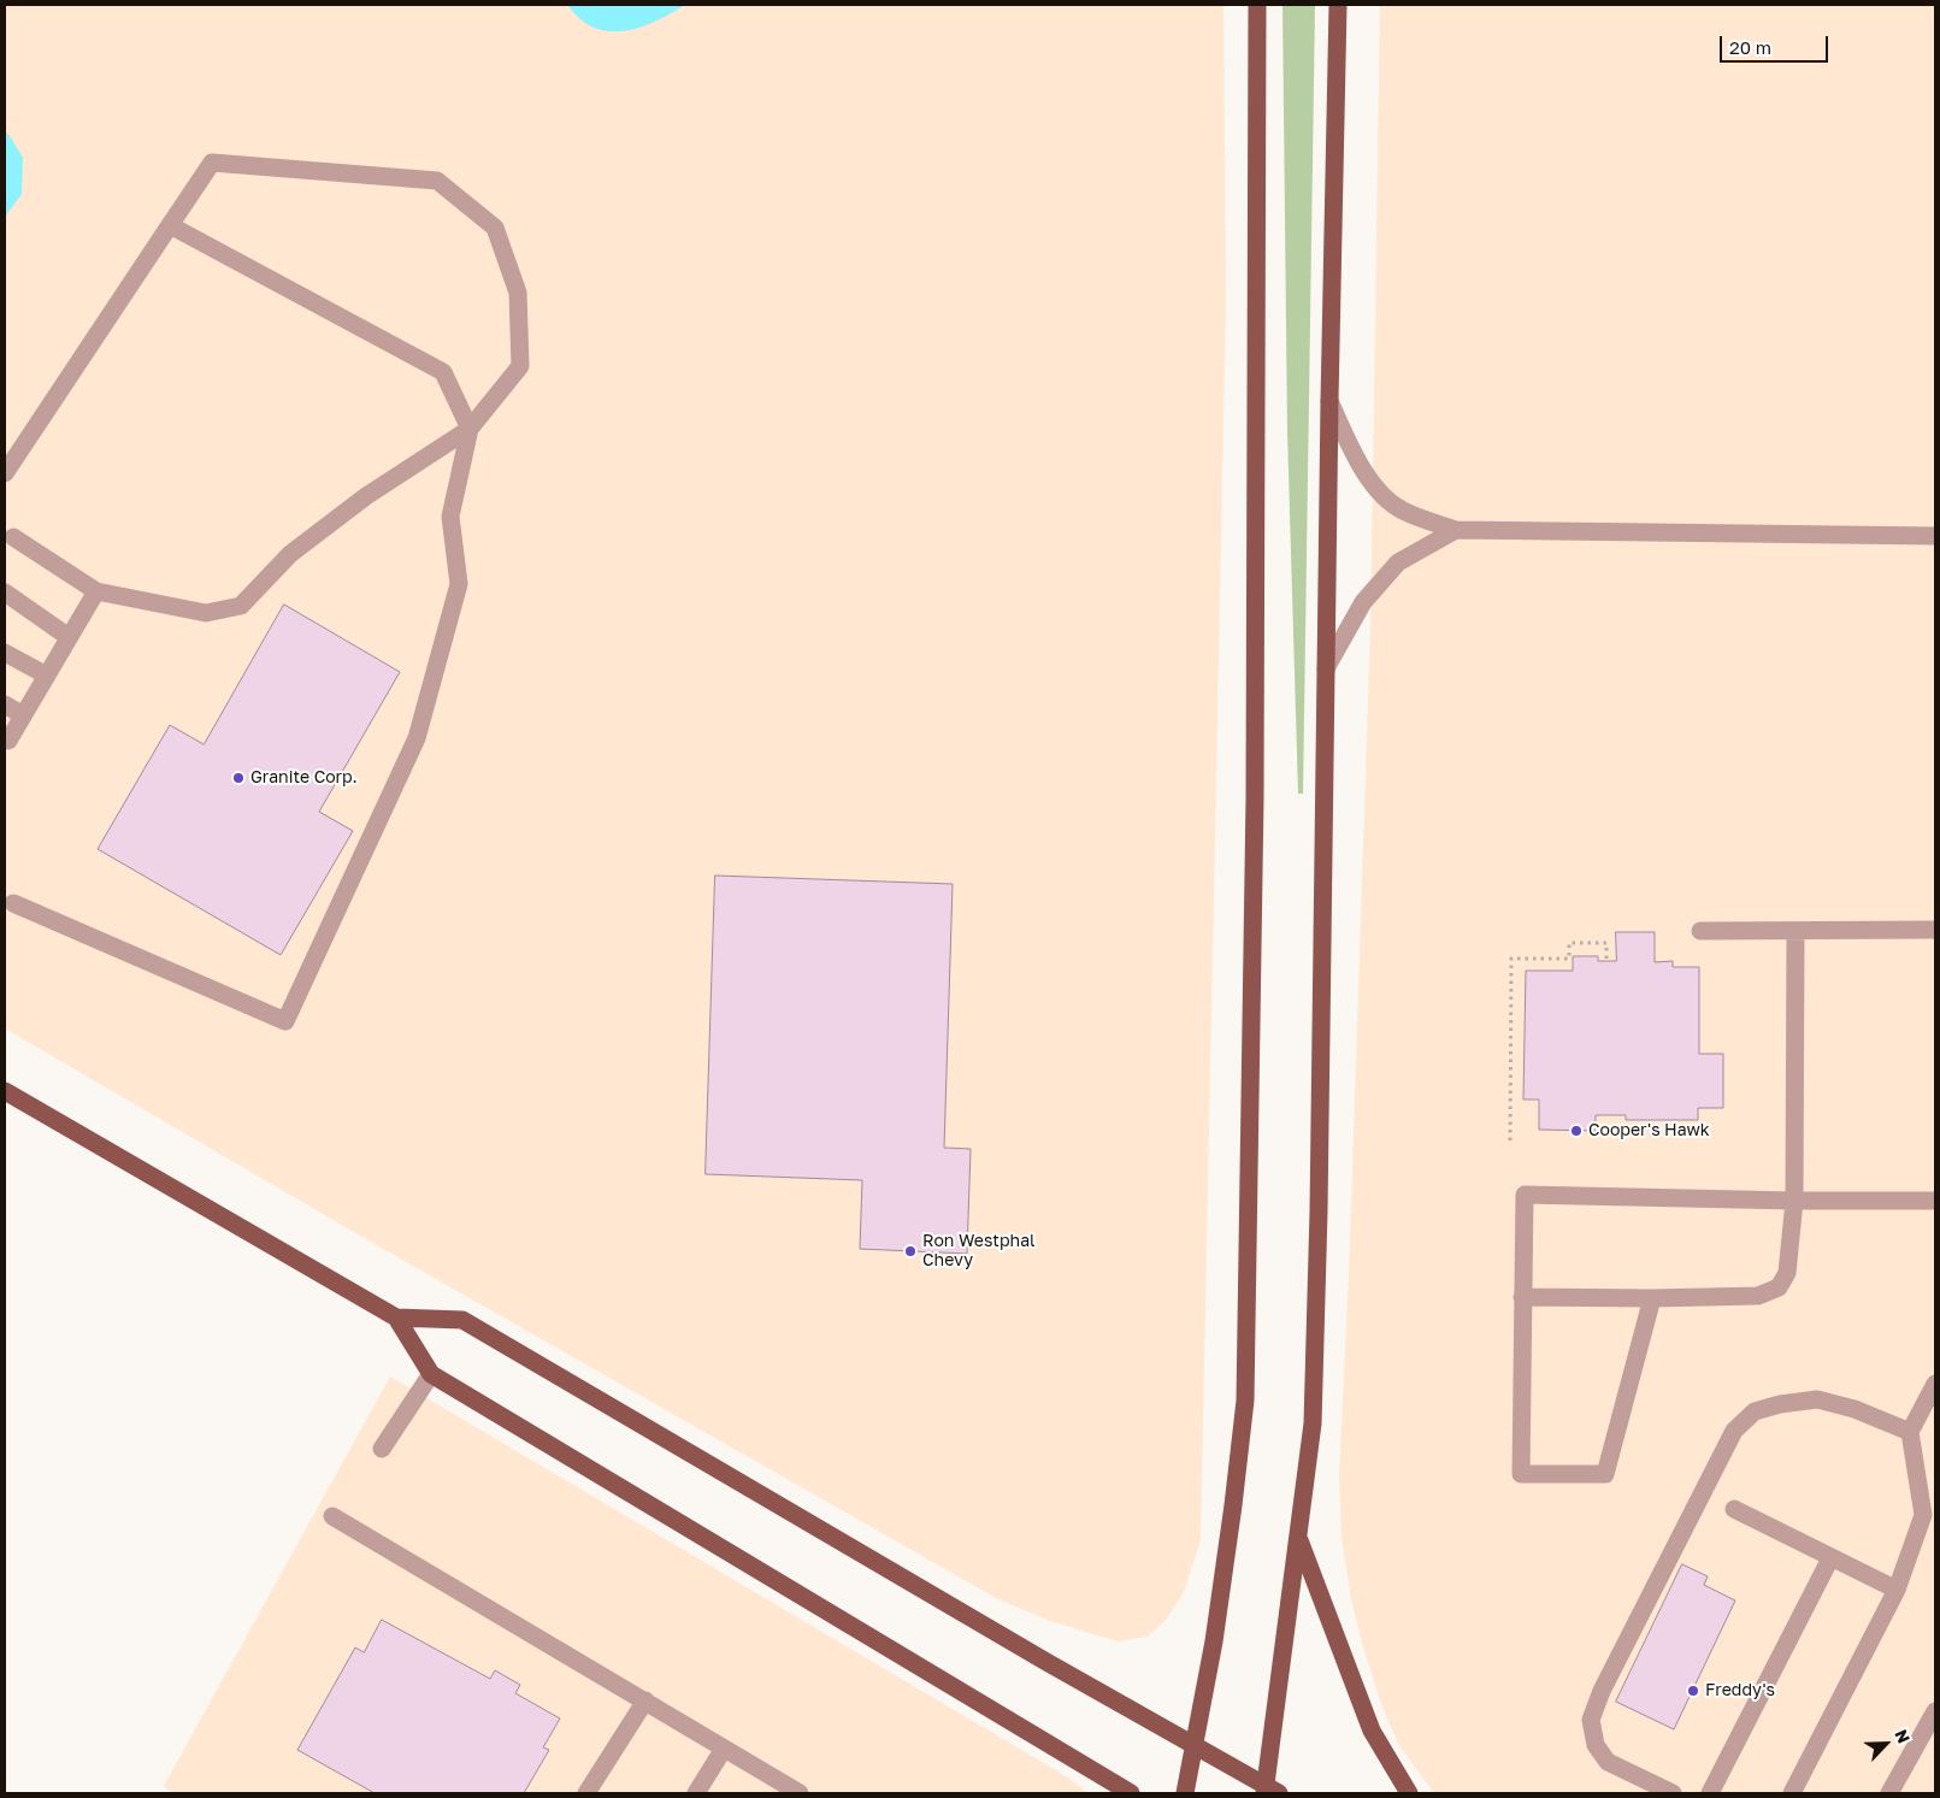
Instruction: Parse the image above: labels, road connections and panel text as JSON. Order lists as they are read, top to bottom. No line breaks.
{"places":["Granite Corp.","Cooper's Hawk","Ron Westphal Chevy","Freddy's"],"scale_bar":"20 m","north":"top right"}
